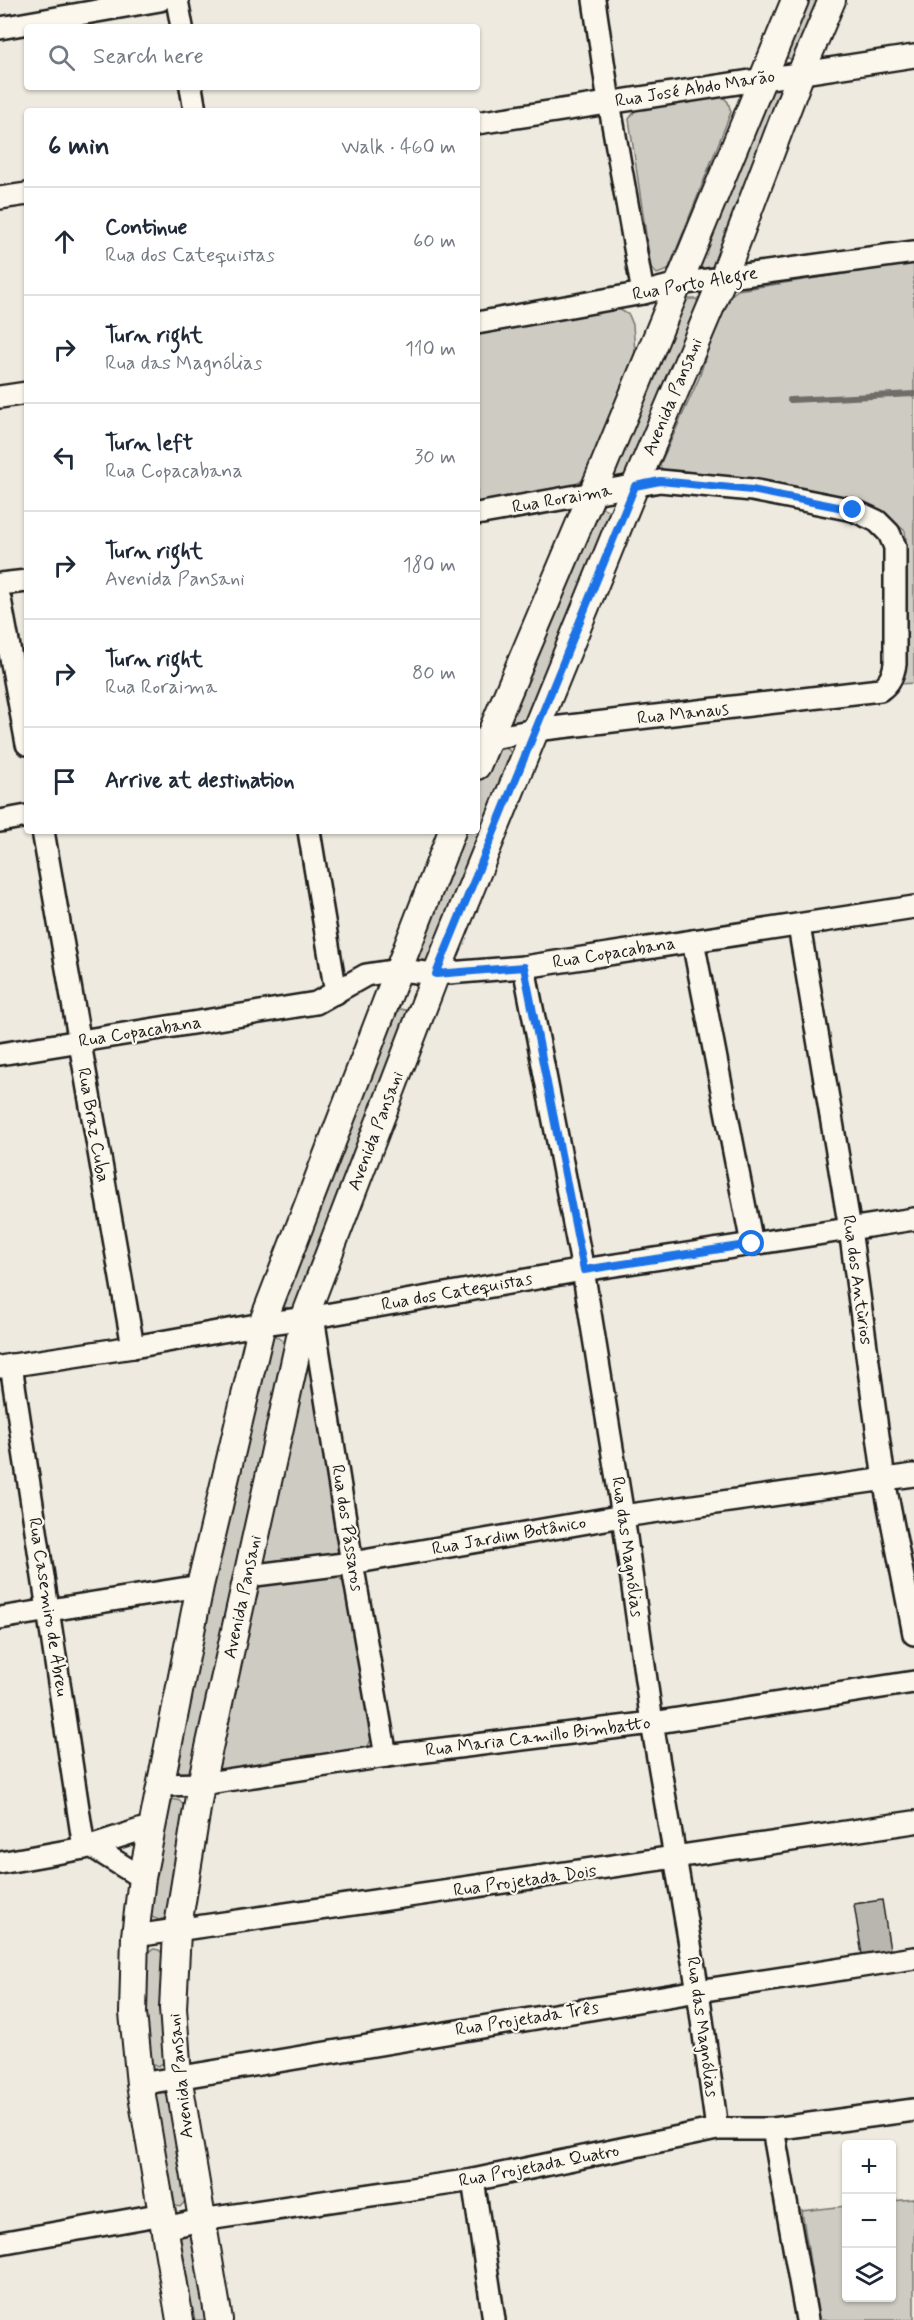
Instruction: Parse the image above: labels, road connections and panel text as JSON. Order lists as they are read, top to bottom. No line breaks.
{"streets":{"main road":["Avenida Pansani"],"street":["Rua José Abdo Marão","Rua Porto Alegre","Rua Roraima","Rua Manaus","Rua Copacabana","Rua Braz Cuba","Rua dos Antùrios","Rua dos Catequistas","Rua dos Pássaros","Rua Jardim Botânico","Rua das Magnólias","Rua Casemiro de Abreu","Rua Maria Camillo Bimbatto","Rua Projetada Dois","Rua Projetada Três","Rua Projetada Quatro"]},"crossings":[["Rua José Abdo Marão","Avenida Pansani"],["Rua Porto Alegre","Avenida Pansani"],["Avenida Pansani","Rua Roraima"],["Avenida Pansani","Rua Manaus"],["Avenida Pansani","Rua Copacabana"],["Avenida Pansani","Rua dos Catequistas"],["Avenida Pansani","Rua dos Pássaros"],["Avenida Pansani","Rua Jardim Botânico"],["Avenida Pansani","Rua Maria Camillo Bimbatto"],["Avenida Pansani","Rua Projetada Dois"],["Avenida Pansani","Rua Projetada Três"],["Avenida Pansani","Rua Projetada Quatro"],["Rua Roraima","Rua Manaus"],["Rua Copacabana","Rua Braz Cuba"],["Rua Copacabana","Rua dos Antùrios"],["Rua Copacabana","Rua das Magnólias"],["Rua Braz Cuba","Rua dos Catequistas"],["Rua dos Antùrios","Rua dos Catequistas"],["Rua dos Antùrios","Rua Jardim Botânico"],["Rua dos Catequistas","Rua dos Pássaros"],["Rua dos Catequistas","Rua das Magnólias"],["Rua dos Catequistas","Rua Casemiro de Abreu"],["Rua dos Pássaros","Rua Jardim Botânico"],["Rua dos Pássaros","Rua Maria Camillo Bimbatto"],["Rua Jardim Botânico","Rua das Magnólias"],["Rua das Magnólias","Rua Maria Camillo Bimbatto"],["Rua das Magnólias","Rua Projetada Dois"],["Rua das Magnólias","Rua Projetada Três"],["Rua das Magnólias","Rua Projetada Quatro"]],"page":{"search":"Search here","heading":["6 min","Walk · 460 m"],"list":[["Continue","Rua dos Catequistas","60 m"],["Turn right","Rua das Magnólias","110 m"],["Turn left","Rua Copacabana","30 m"],["Turn right","Avenida Pansani","180 m"],["Turn right","Rua Roraima","80 m"],"Arrive at destination"],"map_buttons":["+","−"]}}
